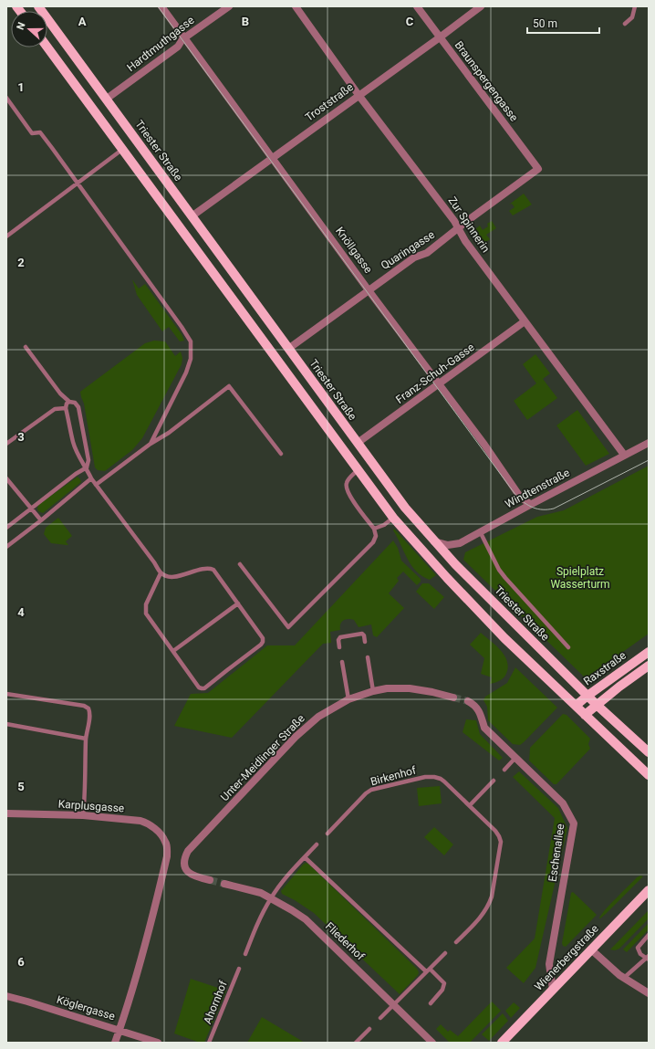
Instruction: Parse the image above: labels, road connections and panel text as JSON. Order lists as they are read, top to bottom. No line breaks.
{"streets":{"main road":["Triester Straße","Raxstraße","Wienerbergstraße"],"street":["Hardtmuthgasse","Braunspergengasse","Troststraße","Zur Spinnerin","Knöllgasse","Quaringasse","Franz-Schuh-Gasse","Windtenstraße","Unter-Meidlinger Straße","Karplusgasse","Eschenallee","Fliederhof","Köglergasse"],"lane":["Birkenhof","Ahornhof"]},"crossings":[["Hardtmuthgasse","Triester Straße"],["Hardtmuthgasse","Knöllgasse"],["Braunspergengasse","Troststraße"],["Braunspergengasse","Quaringasse"],["Troststraße","Triester Straße"],["Troststraße","Zur Spinnerin"],["Troststraße","Knöllgasse"],["Triester Straße","Quaringasse"],["Triester Straße","Franz-Schuh-Gasse"],["Triester Straße","Windtenstraße"],["Triester Straße","Raxstraße"],["Zur Spinnerin","Quaringasse"],["Zur Spinnerin","Franz-Schuh-Gasse"],["Zur Spinnerin","Windtenstraße"],["Knöllgasse","Quaringasse"],["Knöllgasse","Franz-Schuh-Gasse"],["Knöllgasse","Windtenstraße"],["Karplusgasse","Köglergasse"],["Eschenallee","Wienerbergstraße"]],"parks":["Spielplatz Wasserturm"],"scale_bar":"50 m","north":"left","grid":{"columns":["A","B","C"],"rows":["1","2","3","4","5","6"]}}
